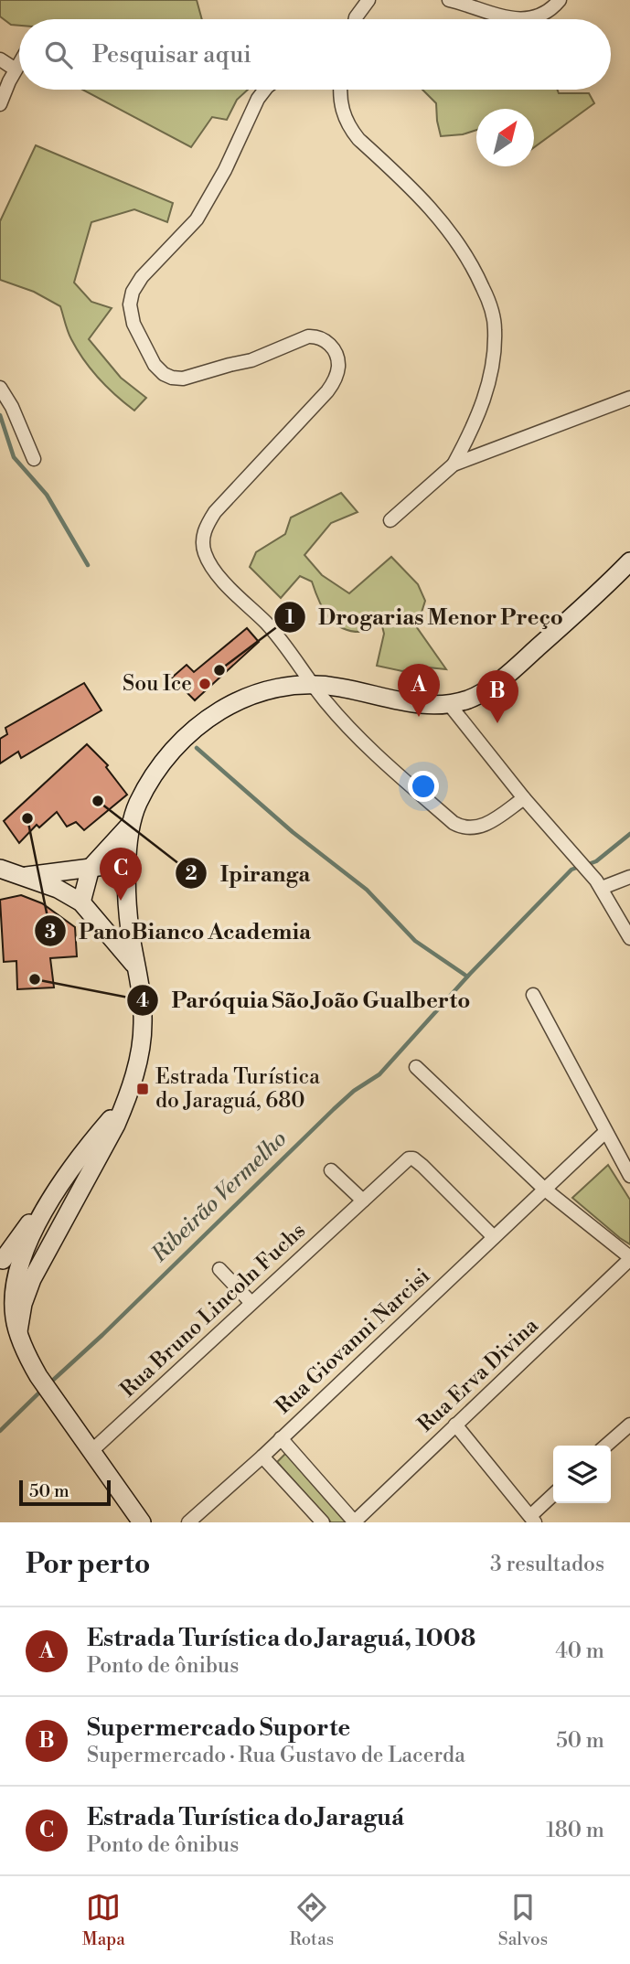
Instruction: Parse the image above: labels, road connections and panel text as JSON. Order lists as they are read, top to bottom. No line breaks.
{"streets":{"street":["Rua Bruno Lincoln Fuchs","Rua Giovanni Narcisi","Rua Erva Divina"]},"crossings":[["Rua Bruno Lincoln Fuchs","Rua Giovanni Narcisi"]],"water":["Ribeirão Vermelho"],"places":{"other":["Drogarias Menor Preço","Sou Ice","Ipiranga","PanoBianco Academia","Paróquia São João Gualberto"],"transit":["Estrada Turística do Jaraguá, 680"]},"scale_bar":"50 m","north":"top right","page":{"search":"Pesquisar aqui","pins":["A","B","C"],"scale":"50 m","heading":["Por perto","3 resultados"],"list":[{"mark":"A","name":"Estrada Turística do Jaraguá, 1008","note":"Ponto de ônibus","value":"40 m"},{"mark":"B","name":"Supermercado Suporte","note":"Supermercado · Rua Gustavo de Lacerda","value":"50 m"},{"mark":"C","name":"Estrada Turística do Jaraguá","note":"Ponto de ônibus","value":"180 m"}],"nav":["Mapa","Rotas","Salvos"]}}
